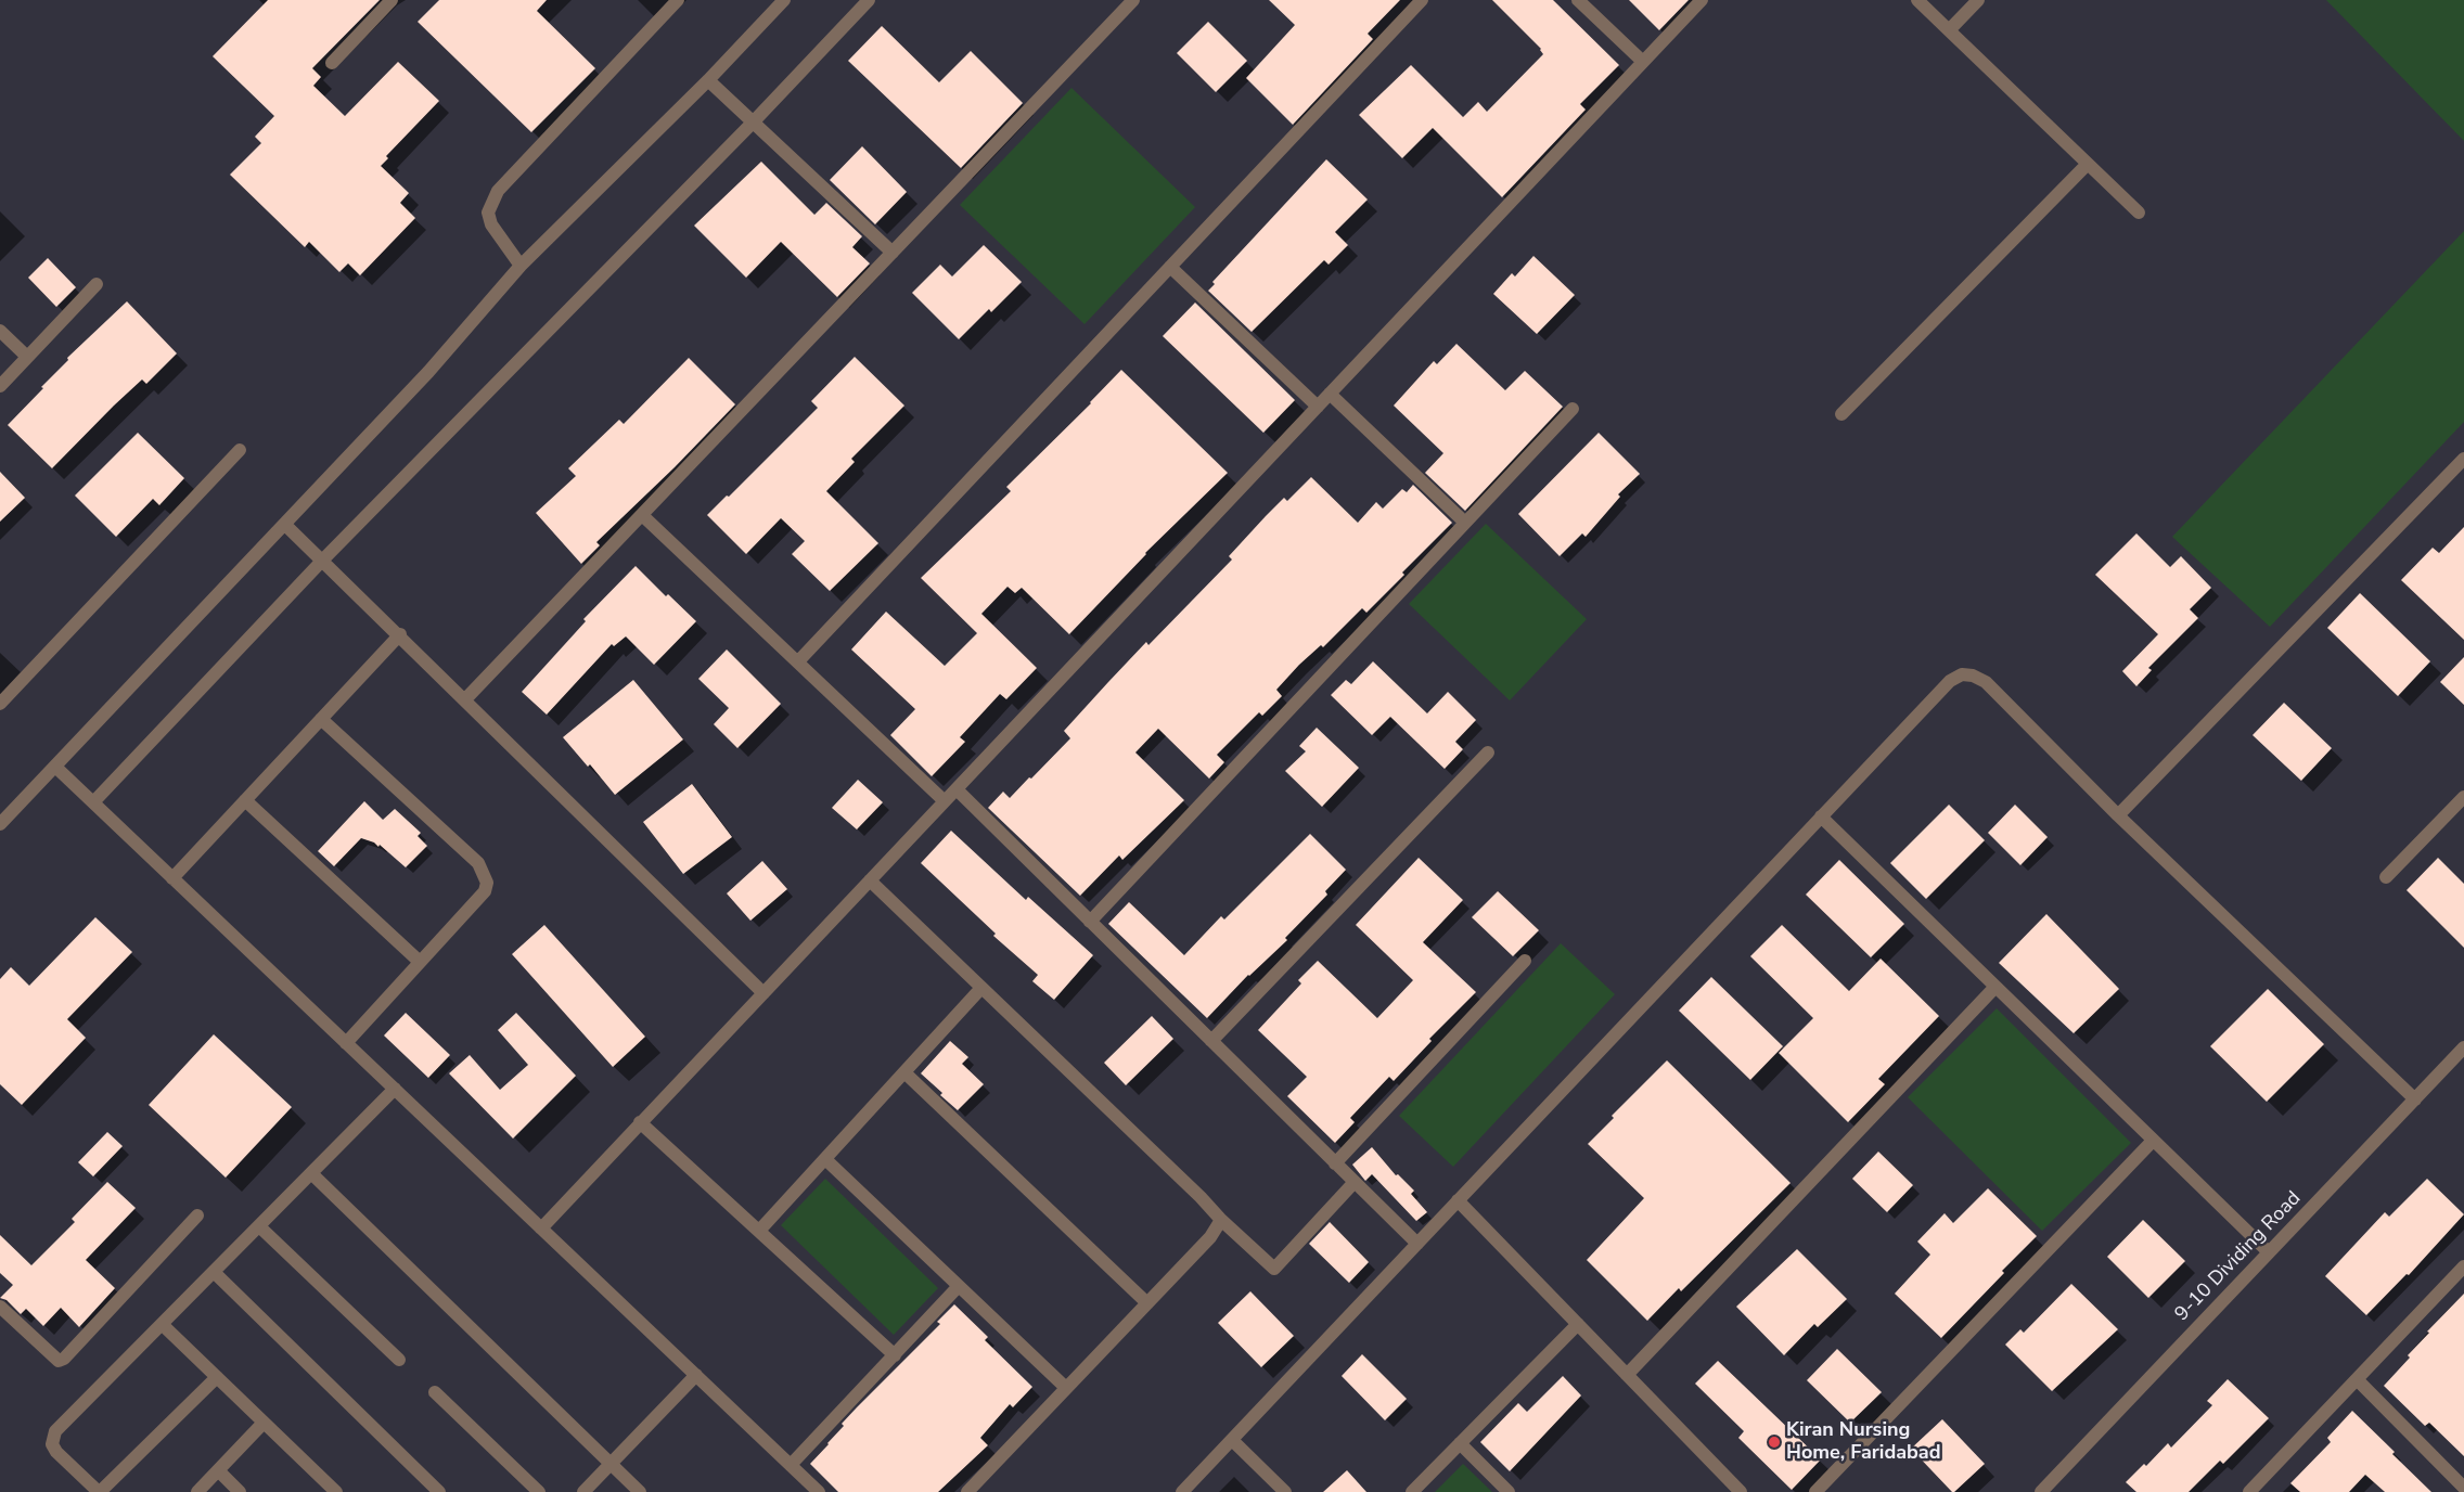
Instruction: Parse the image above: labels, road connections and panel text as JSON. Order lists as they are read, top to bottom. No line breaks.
{"streets":{"street":["9-10 Dividing Road"]},"places":["Kiran Nursing Home, Faridabad"]}
